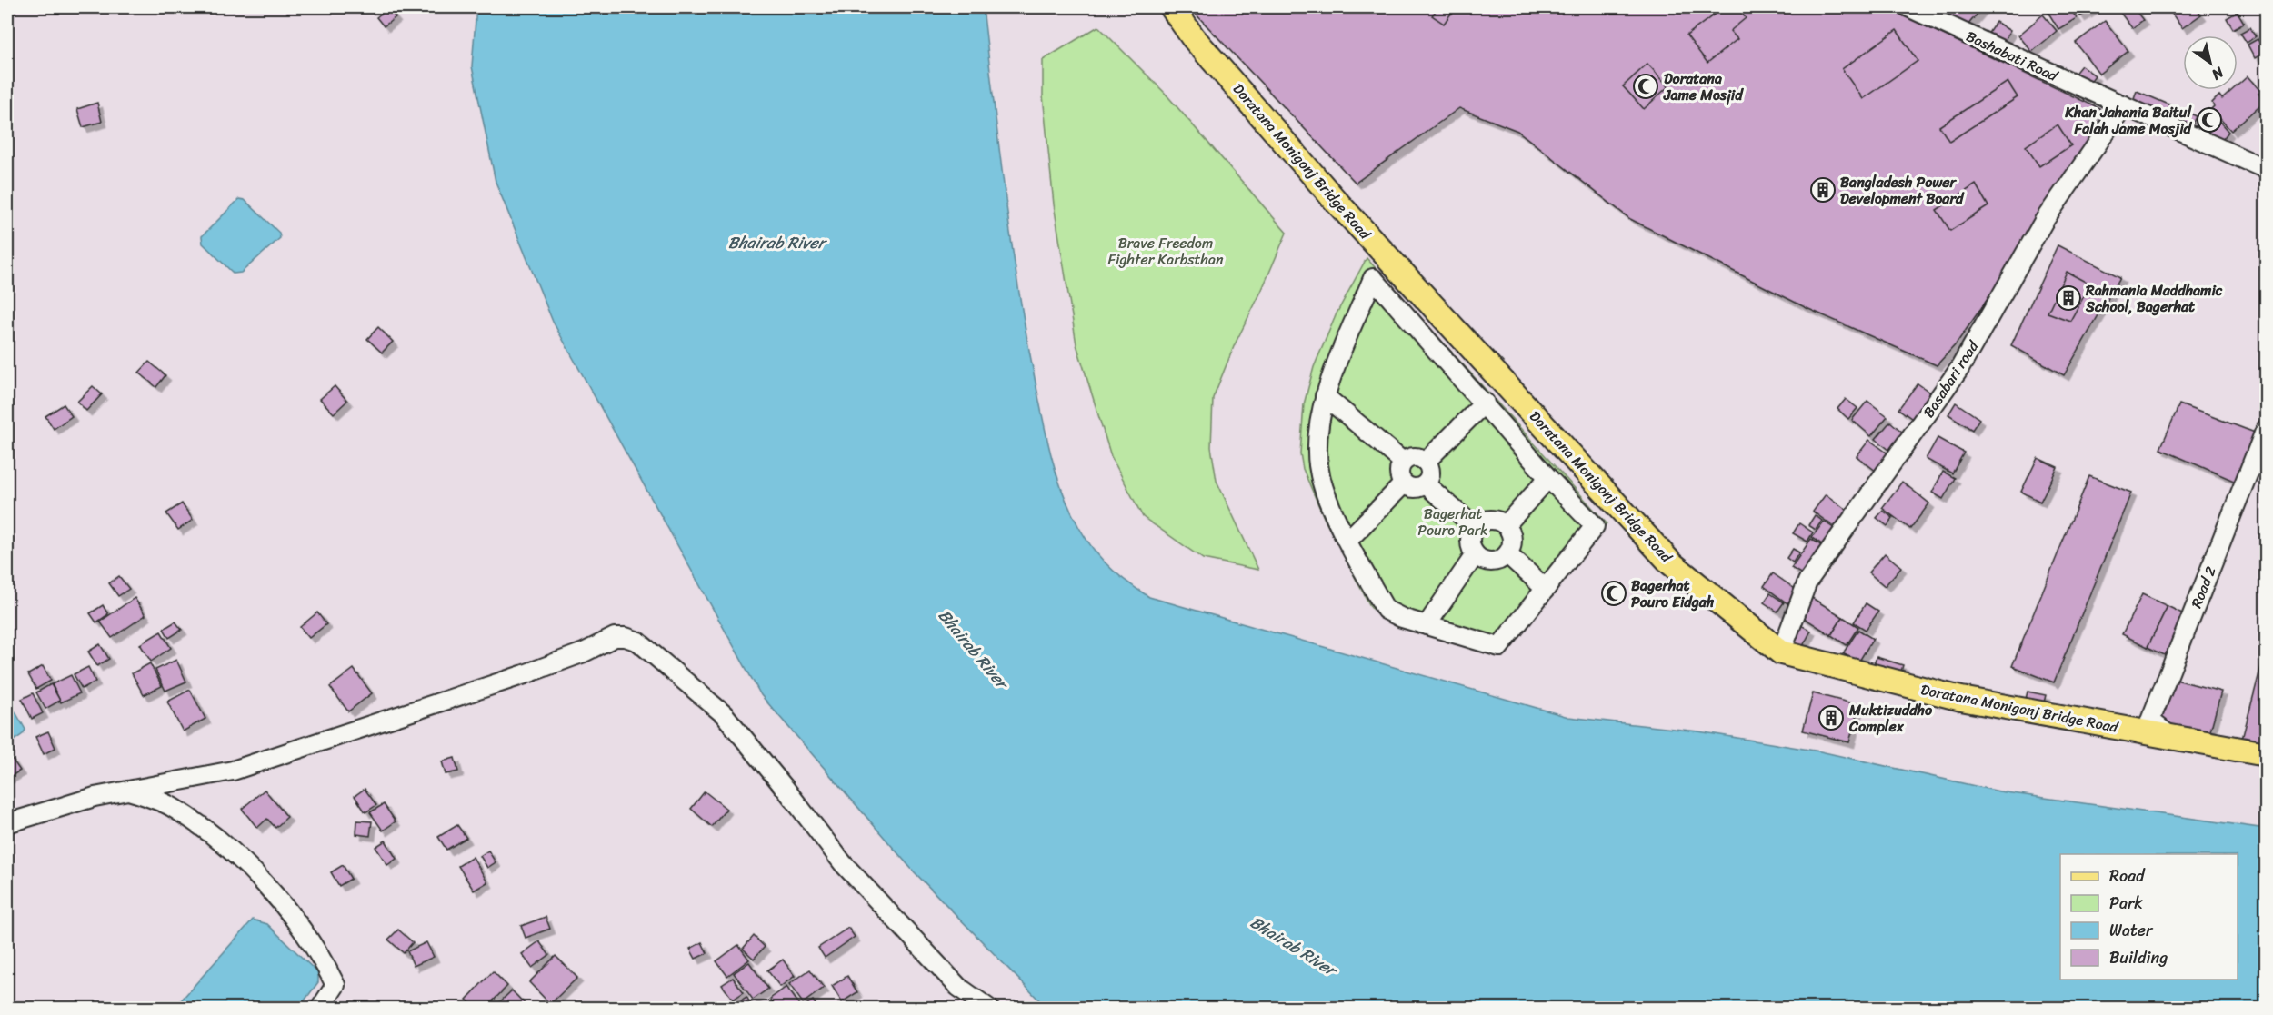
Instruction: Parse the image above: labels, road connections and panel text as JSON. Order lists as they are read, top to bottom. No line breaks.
{"streets":{"main road":["Doratana Monigonj Bridge Road"],"street":["Bashabati Road","Basabari road","Road 2"]},"crossings":[["Bashabati Road","Basabari road"],["Doratana Monigonj Bridge Road","Basabari road"],["Doratana Monigonj Bridge Road","Road 2"]],"water":["Bhairab River"],"parks":["Brave Freedom Fighter Karbsthan","Bagerhat Pouro Park"],"places":{"mosque":["Doratana Jame Mosjid","Khan Jahania Baitul Falah Jame Mosjid","Bagerhat Pouro Eidgah"],"building":["Bangladesh Power Development Board","Rahmania Maddhamic School, Bagerhat","Muktizuddho Complex"]},"legend":["Road","Park","Water","Building"],"north":"bottom right"}
